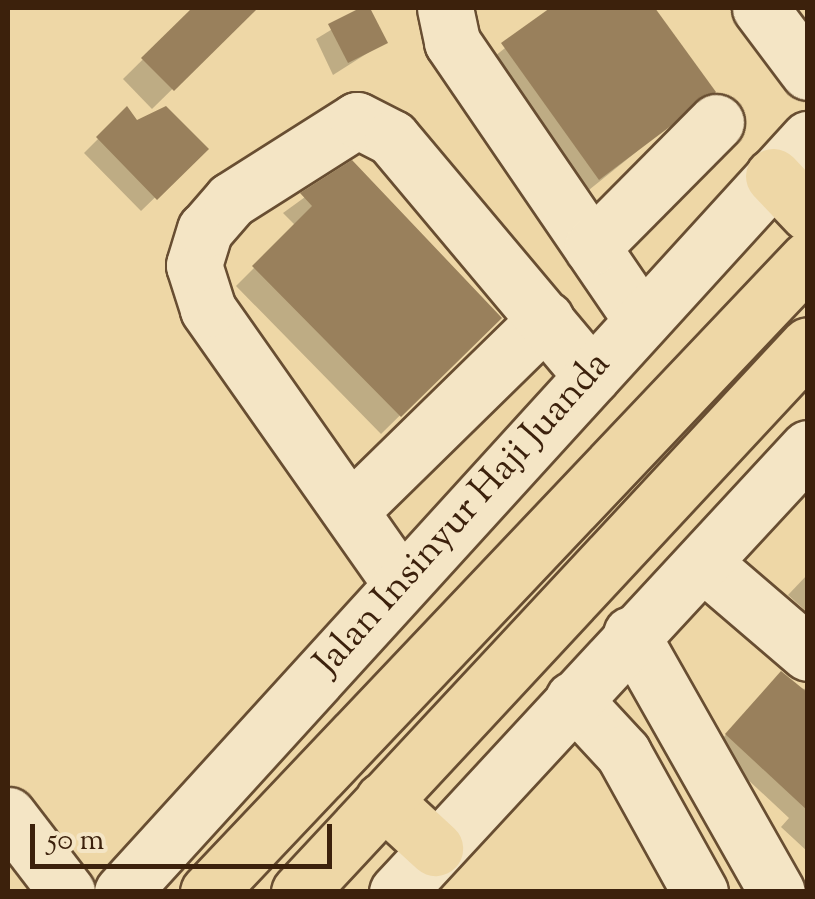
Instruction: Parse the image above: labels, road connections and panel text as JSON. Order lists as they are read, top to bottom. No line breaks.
{"streets":{"highway":["Jalan Insinyur Haji Juanda"]},"scale_bar":"50 m"}
